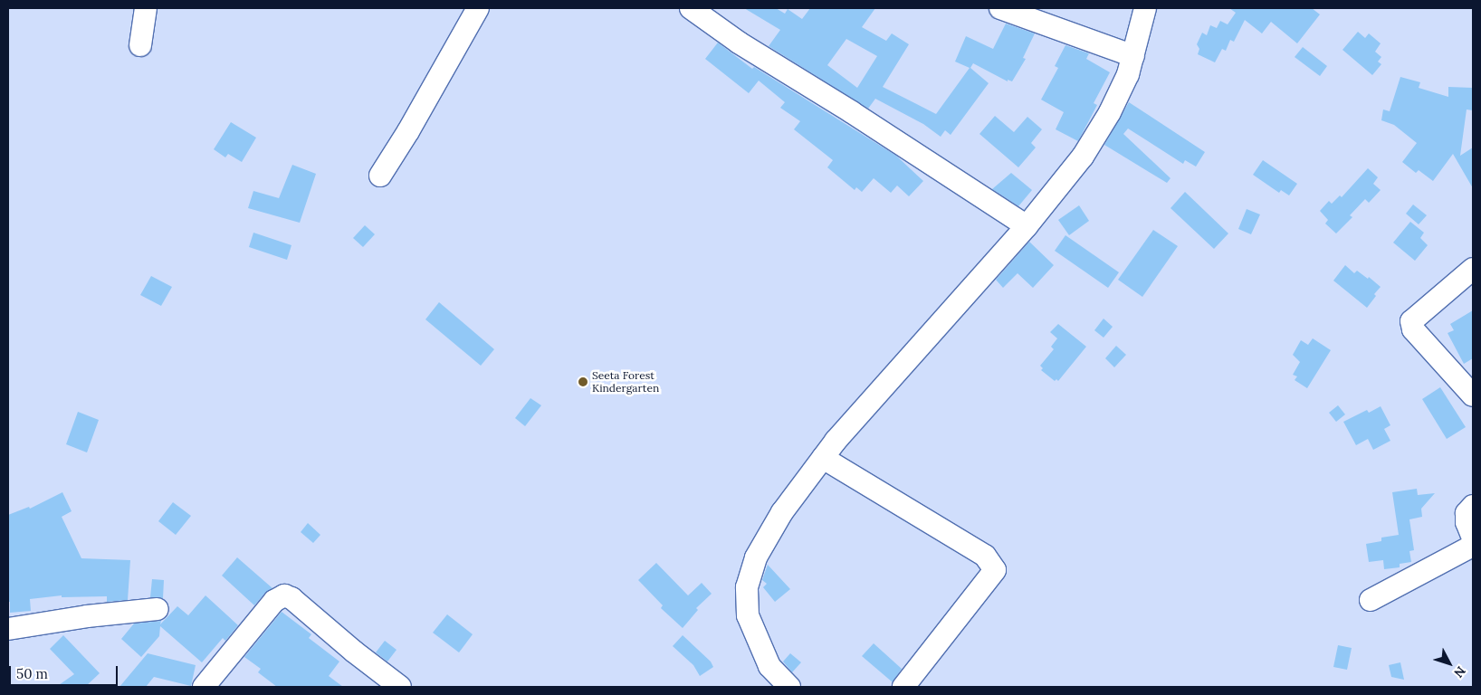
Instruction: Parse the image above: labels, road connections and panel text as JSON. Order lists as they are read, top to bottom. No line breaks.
{"places":["Seeta Forest Kindergarten"],"scale_bar":"50 m","north":"bottom right"}
